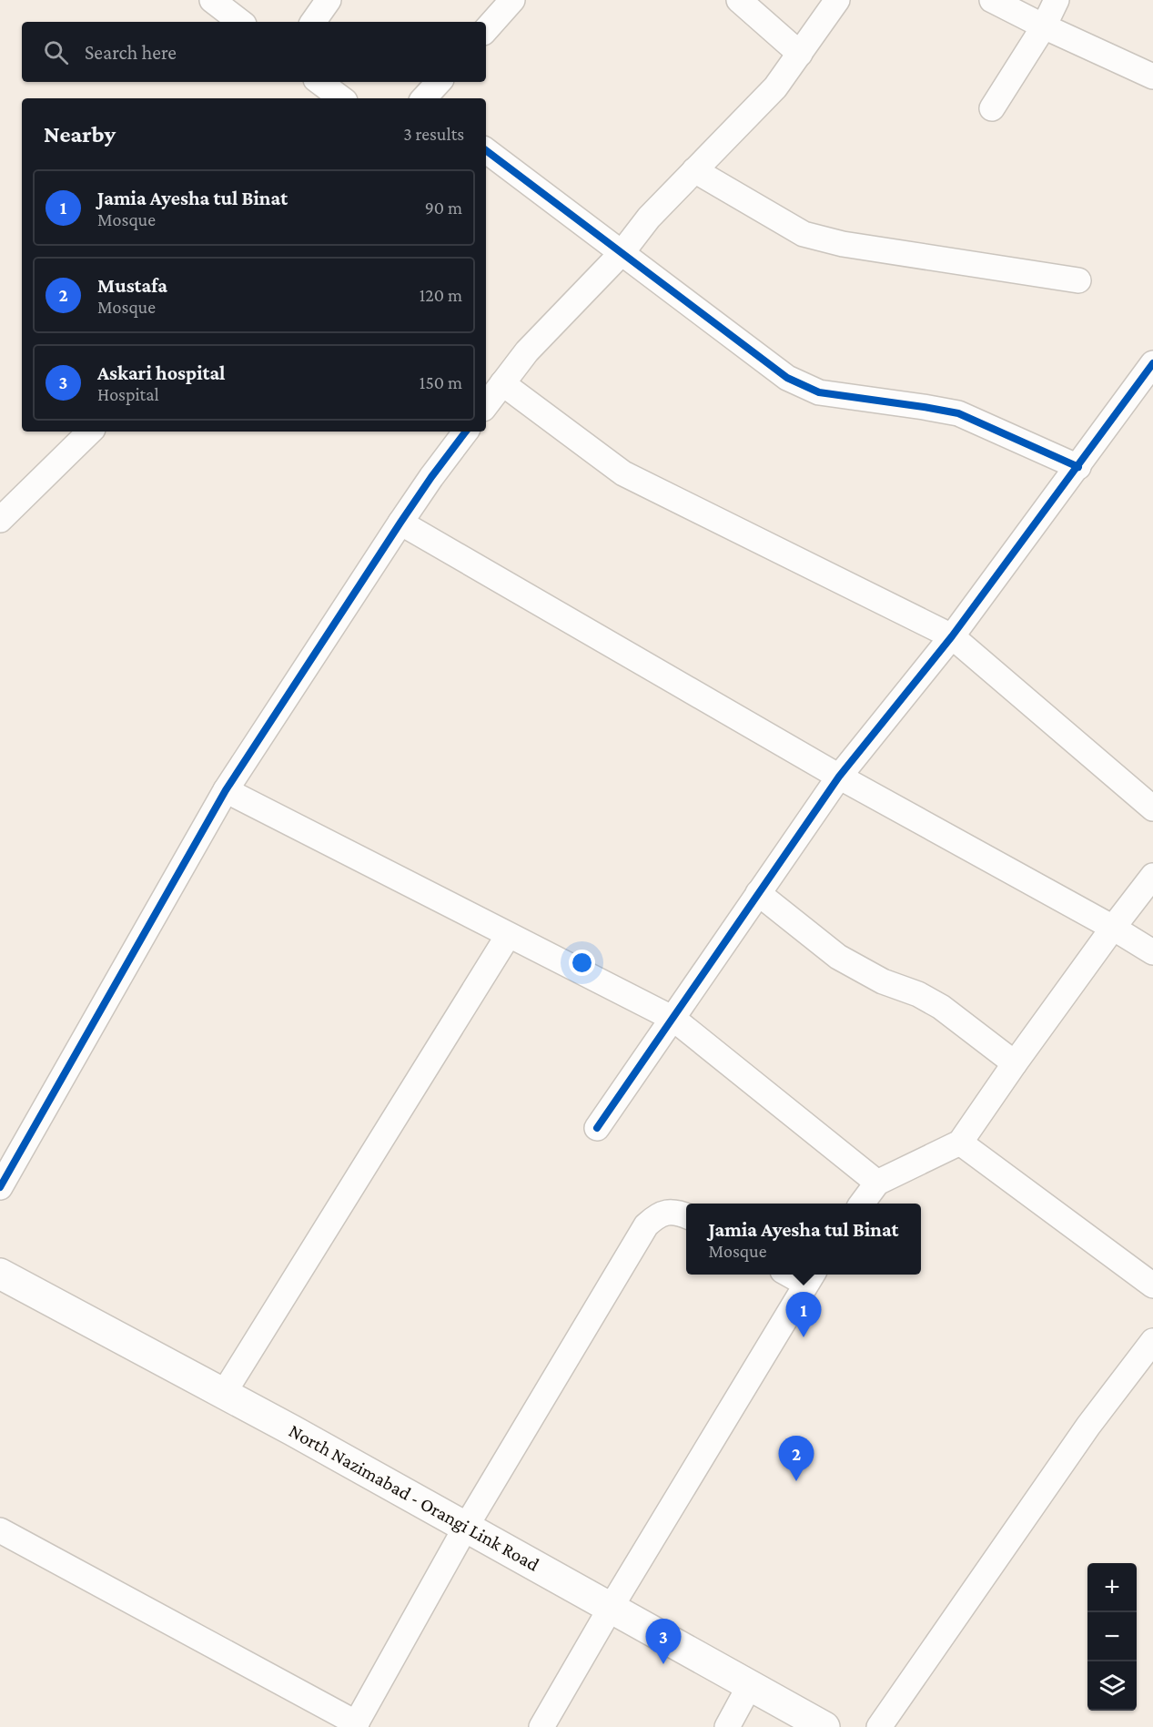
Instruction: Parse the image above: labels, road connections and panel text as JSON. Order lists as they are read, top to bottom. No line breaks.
{"streets":{"main road":["North Nazimabad - Orangi Link Road"]},"page":{"search":"Search here","heading":["Nearby","3 results"],"list":[{"mark":"1","name":"Jamia Ayesha tul Binat","note":"Mosque","value":"90 m"},{"mark":"2","name":"Mustafa","note":"Mosque","value":"120 m"},{"mark":"3","name":"Askari hospital","note":"Hospital","value":"150 m"}],"popup":["Jamia Ayesha tul Binat","Mosque"],"pins":["1","2","3"],"map_buttons":["+","−"]}}
